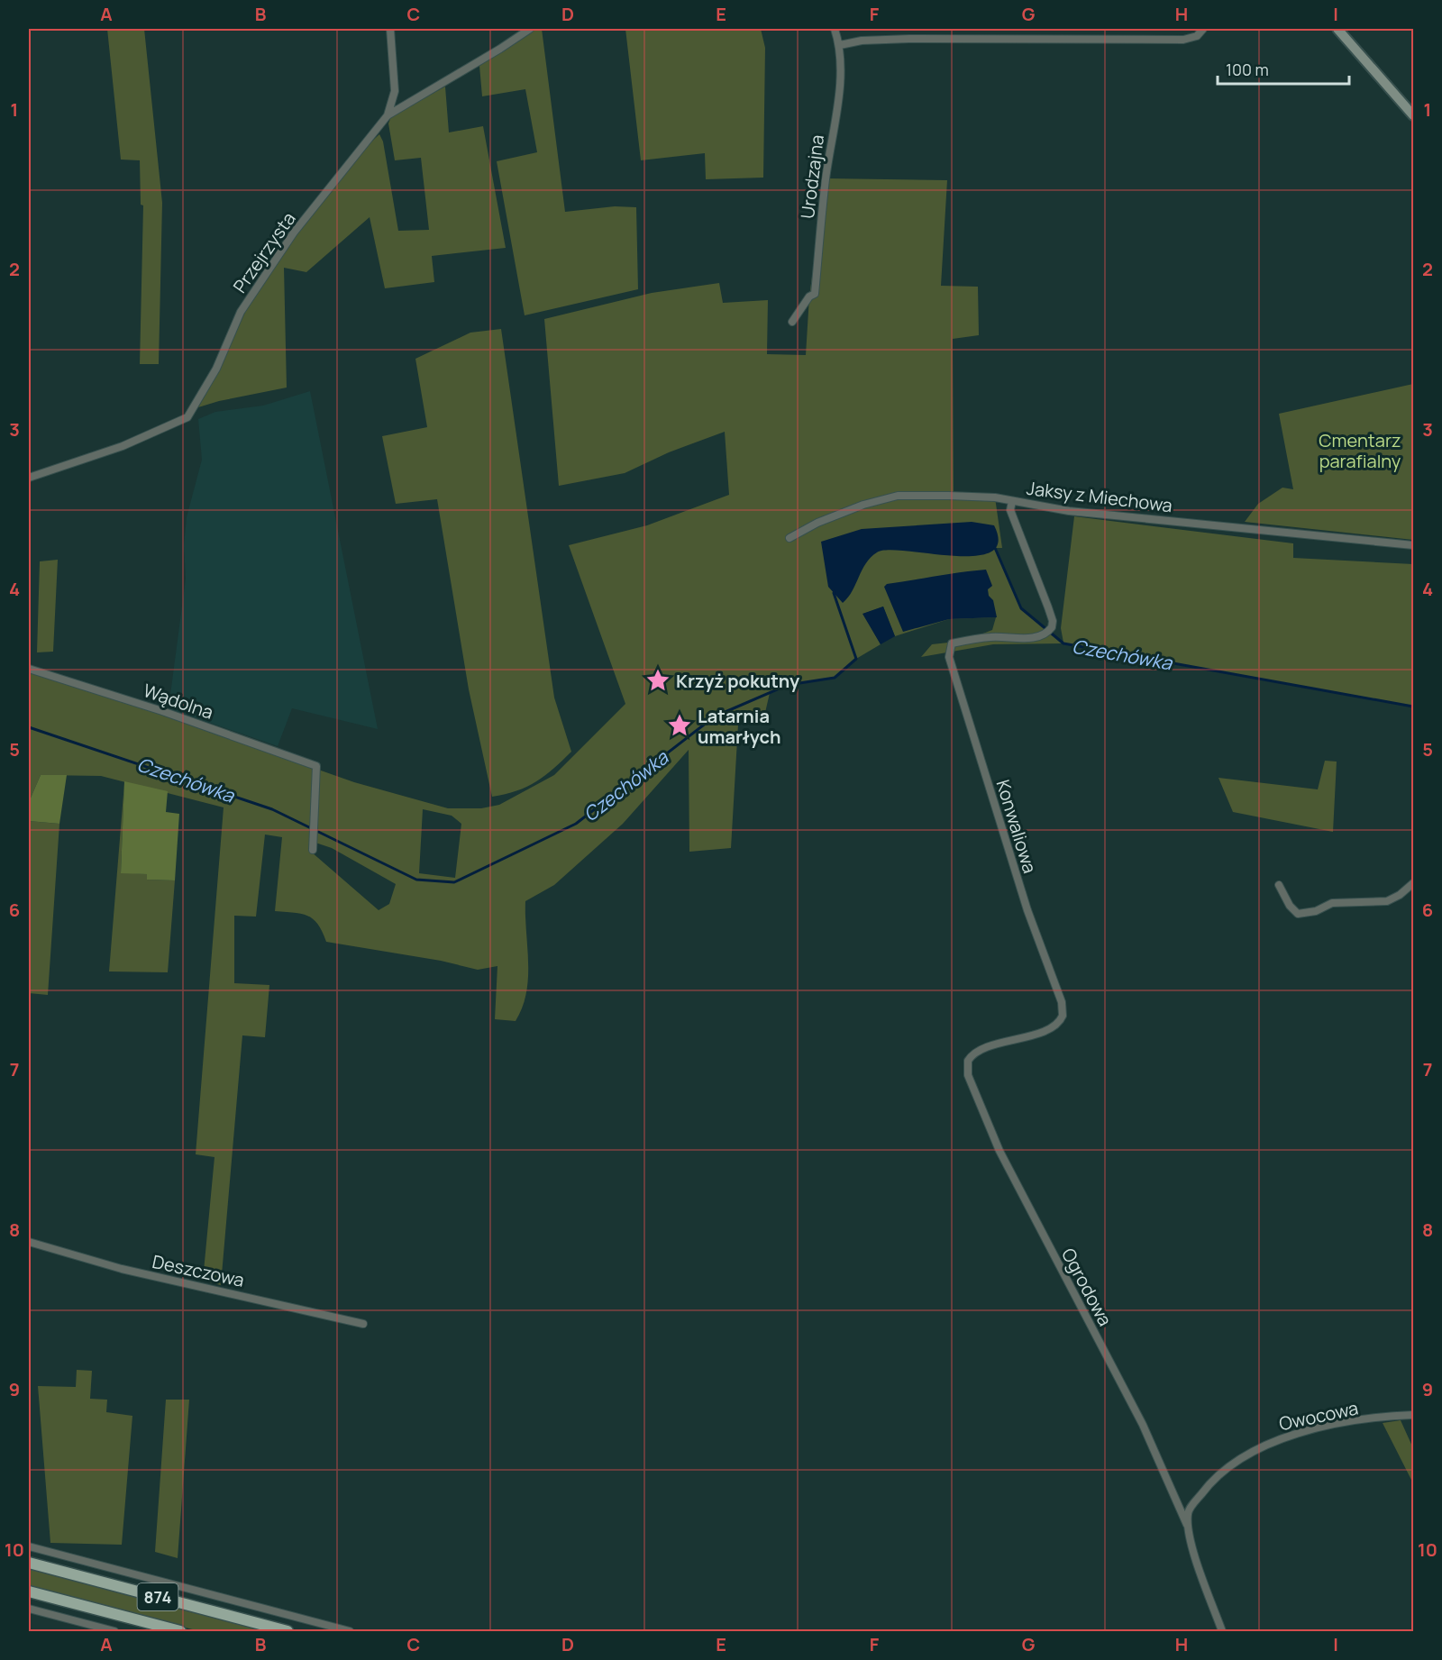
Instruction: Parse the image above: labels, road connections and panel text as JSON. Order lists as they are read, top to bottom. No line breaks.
{"streets":{"main road":["874"],"street":["Urodzajna","Przejrzysta","Jaksy z Miechowa","Wądolna","Konwaliowa","Deszczowa","Ogrodowa","Owocowa"]},"crossings":[["Jaksy z Miechowa","Konwaliowa"],["Konwaliowa","Ogrodowa"],["Ogrodowa","Owocowa"]],"water":["Czechówka"],"parks":["Cmentarz parafialny"],"places":{"place":["Krzyż pokutny","Latarnia umarłych"]},"scale_bar":"100 m","grid":{"columns":["A","B","C","D","E","F","G","H","I"],"rows":["1","2","3","4","5","6","7","8","9","10"]}}
